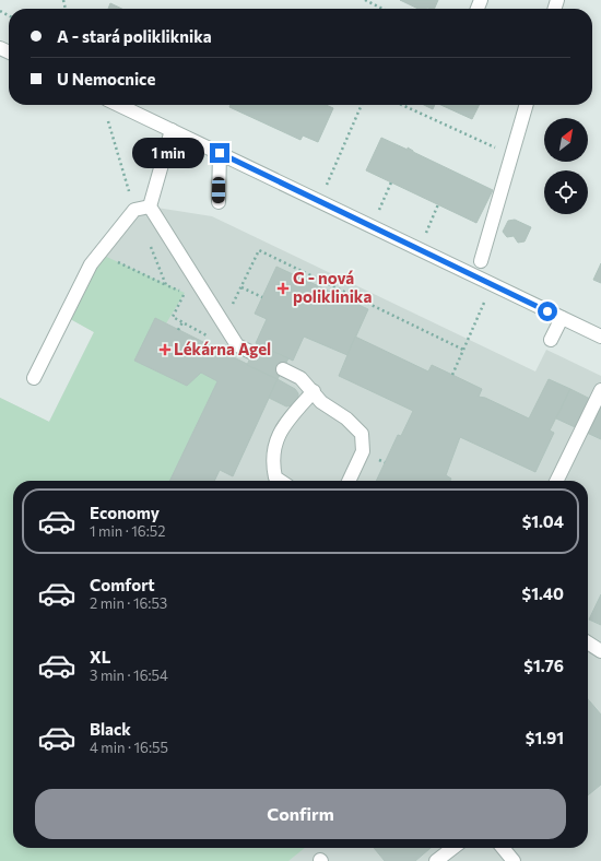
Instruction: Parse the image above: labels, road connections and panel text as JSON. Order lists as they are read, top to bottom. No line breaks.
{"places":{"health":["G - nová poliklinika","Lékárna Agel"]},"north":"top right","page":{"banner":["A - stará polikliknika","U Nemocnice"],"bubble":"1 min","list":[{"name":"Economy","note":"1 min · 16:52","value":"$1.04"},{"name":"Comfort","note":"2 min · 16:53","value":"$1.40"},{"name":"XL","note":"3 min · 16:54","value":"$1.76"},{"name":"Black","note":"4 min · 16:55","value":"$1.91"}],"buttons":"Confirm"}}
